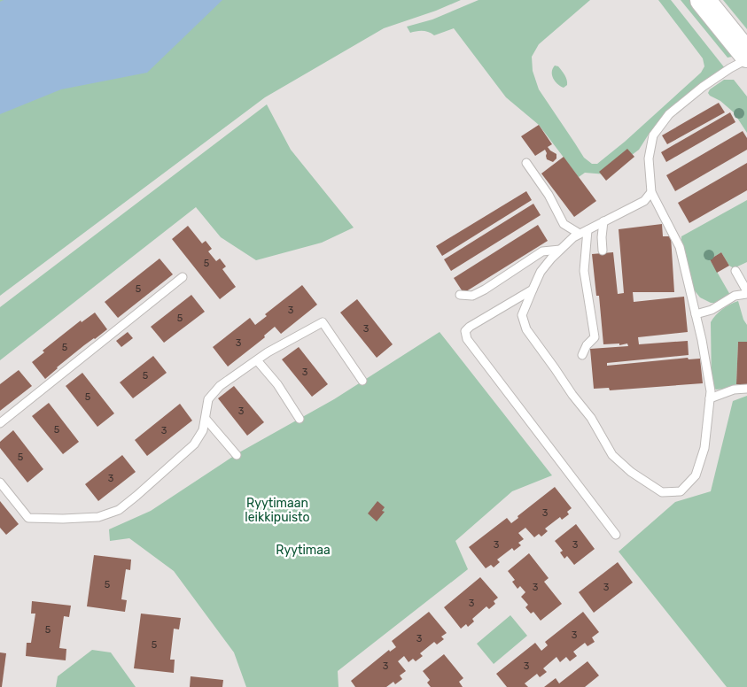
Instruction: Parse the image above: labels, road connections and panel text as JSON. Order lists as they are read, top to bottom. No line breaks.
{"parks":["Ryytimaan leikkipuisto","Ryytimaa"],"house_numbers":["5","5","3","5","3","3","5","3","5","5","3","5","3","5","3","3","3","3","5","3","3","3","5","3","3","5","3","3"]}
